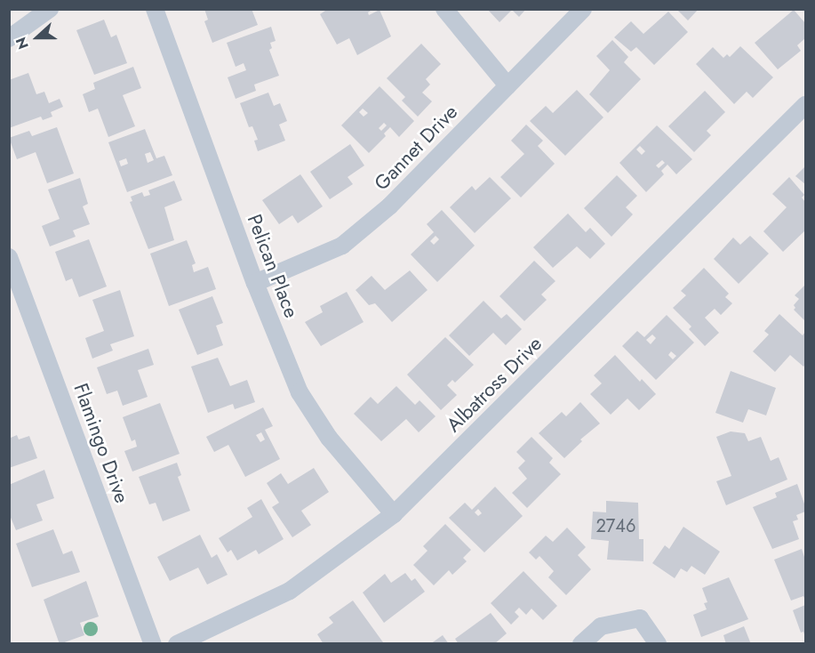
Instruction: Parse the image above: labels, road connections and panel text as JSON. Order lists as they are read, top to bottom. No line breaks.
{"streets":{"street":["Gannet Drive","Pelican Place","Albatross Drive","Flamingo Drive"]},"crossings":[["Gannet Drive","Pelican Place"],["Pelican Place","Albatross Drive"]],"house_numbers":["2746"],"north":"left"}
